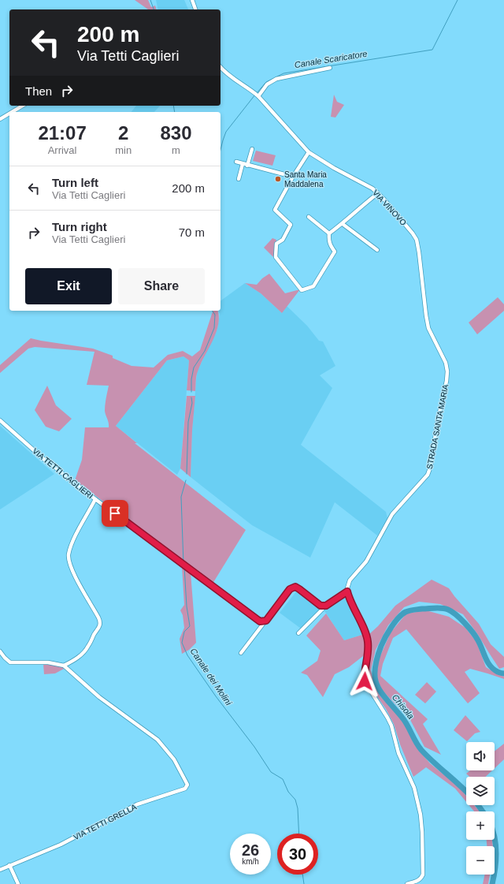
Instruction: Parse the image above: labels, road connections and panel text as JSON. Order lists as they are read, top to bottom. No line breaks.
{"streets":{"street":["VIA VINOVO","STRADA SANTA MARIA","VIA TETTI CAGLIERI","VIA TETTI GRELLA"]},"crossings":[["VIA VINOVO","STRADA SANTA MARIA"]],"water":["Canale Scaricatore","Canale dei Molini","Chisola"],"places":["Santa Maria Maddalena"],"page":{"turn":["200 m","Via Tetti Caglieri"],"then":"Then","eta":["21:07","Arrival","2","min","830","m"],"list":[{"name":"Turn left","note":"Via Tetti Caglieri","value":"200 m"},{"name":"Turn right","note":"Via Tetti Caglieri","value":"70 m"}],"buttons":["Exit","Share"],"map_buttons":["+","−"],"speed":"26 km/h","limit":"30"}}
